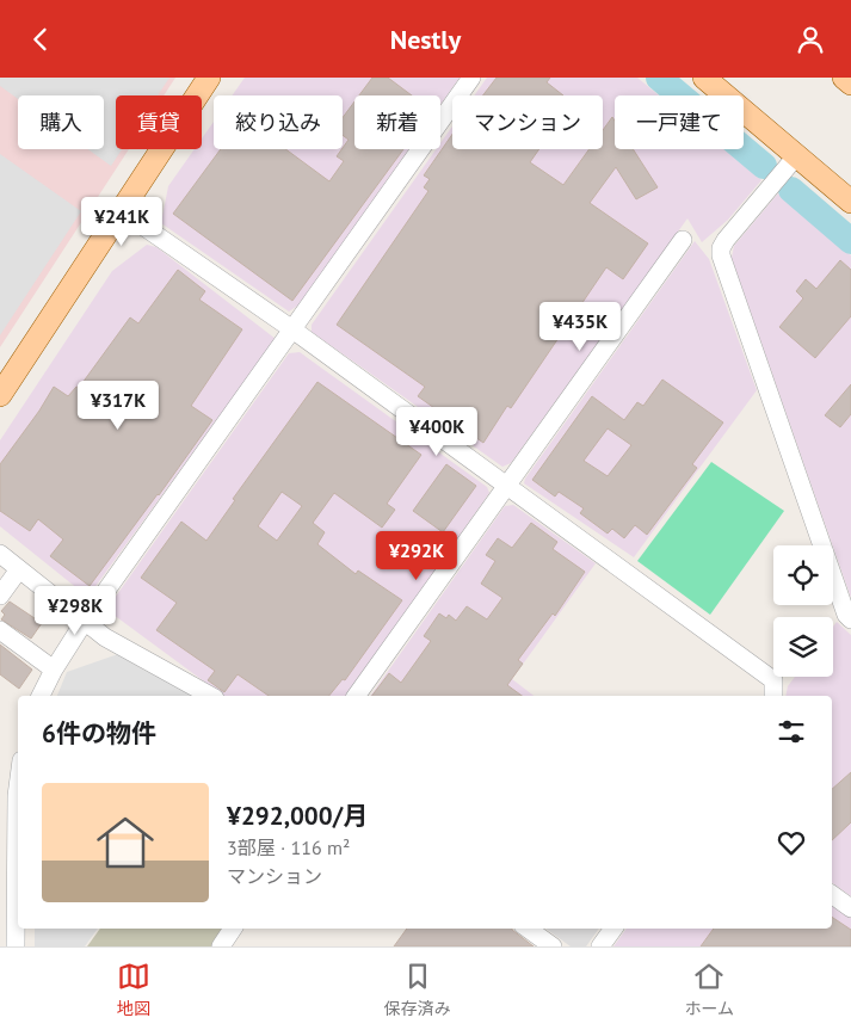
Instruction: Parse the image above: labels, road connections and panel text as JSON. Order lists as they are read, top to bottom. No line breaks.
{"page":{"header":"Nestly","chip":["購入","賃貸","絞り込み","新着","マンション","一戸建て"],"price":["¥241K","¥435K","¥317K","¥400K","¥292K","¥298K"],"heading":"6件の物件","list":[{"name":"¥292,000/月","note":"3部屋 · 116 m² · マンション"}],"tabs":["地図","保存済み","ホーム"]}}
